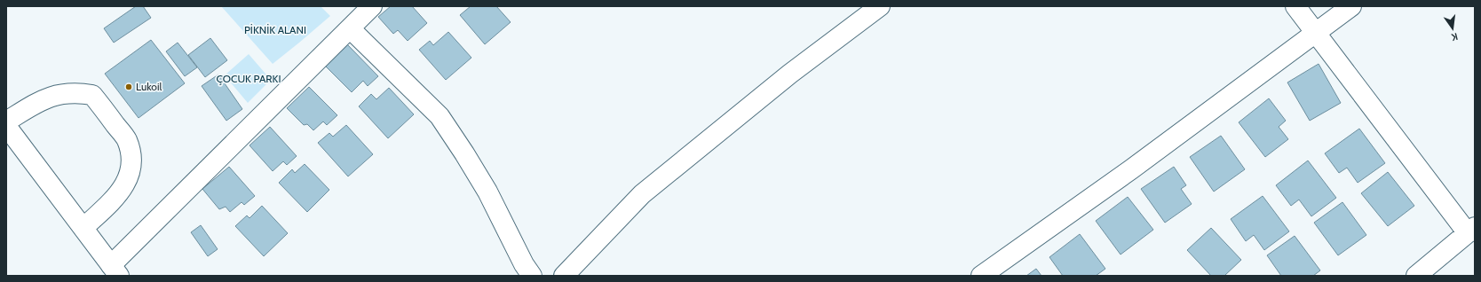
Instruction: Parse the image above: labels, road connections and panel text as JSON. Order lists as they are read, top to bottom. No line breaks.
{"parks":["PİKNİK ALANI","ÇOCUK PARKI"],"places":["Lukoil"],"north":"bottom"}
